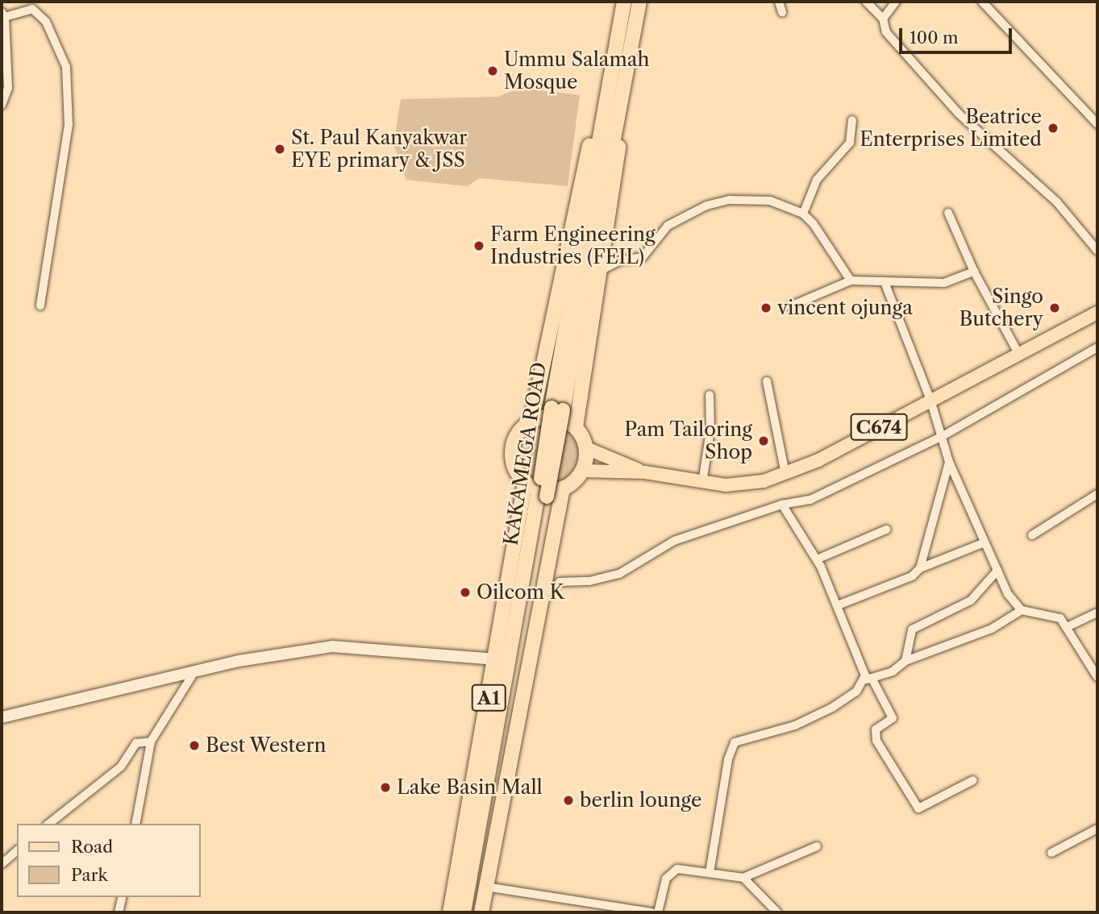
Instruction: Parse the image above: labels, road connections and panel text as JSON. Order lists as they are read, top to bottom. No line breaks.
{"streets":{"highway":["KAKAMEGA ROAD","A1"],"main road":["C674"]},"crossings":[["C674","A1"],["KAKAMEGA ROAD","A1"]],"places":["Ummu Salamah Mosque","Beatrice Enterprises Limited","St. Paul Kanyakwar EYE primary & JSS","Farm Engineering Industries (FEIL)","vincent ojunga","Singo Butchery","Pam Tailoring Shop","Oilcom K","Best Western","Lake Basin Mall","berlin lounge"],"legend":["Road","Park"],"scale_bar":"100 m"}
